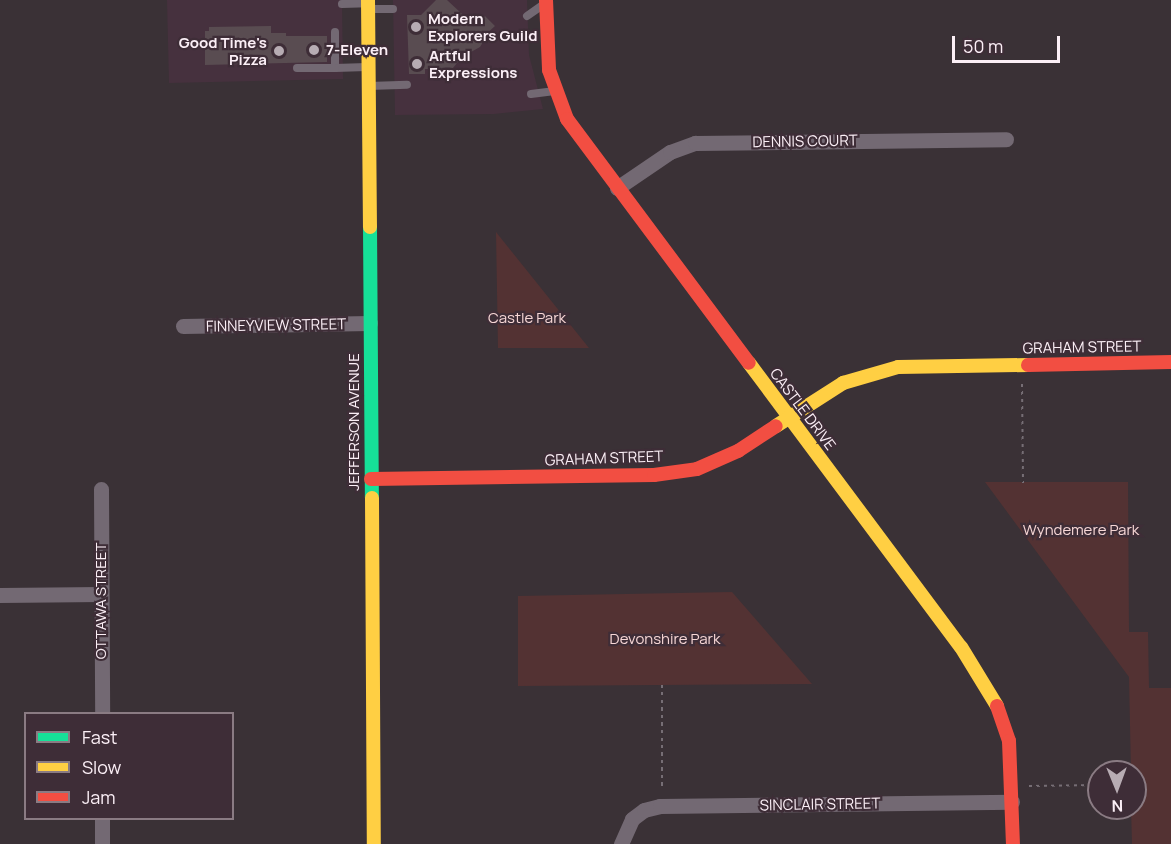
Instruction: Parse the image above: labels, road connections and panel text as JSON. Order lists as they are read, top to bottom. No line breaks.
{"streets":{"street":["DENNIS COURT","FINNEYVIEW STREET","GRAHAM STREET","CASTLE DRIVE","JEFFERSON AVENUE","OTTAWA STREET","SINCLAIR STREET"]},"crossings":[["DENNIS COURT","CASTLE DRIVE"],["FINNEYVIEW STREET","JEFFERSON AVENUE"],["GRAHAM STREET","CASTLE DRIVE"],["GRAHAM STREET","JEFFERSON AVENUE"],["CASTLE DRIVE","SINCLAIR STREET"]],"parks":["Castle Park","Wyndemere Park","Devonshire Park"],"places":["Modern Explorers Guild","7-Eleven","Good Time's Pizza","Artful Expressions"],"legend":["Fast","Slow","Jam"],"scale_bar":"50 m","north":"bottom"}
